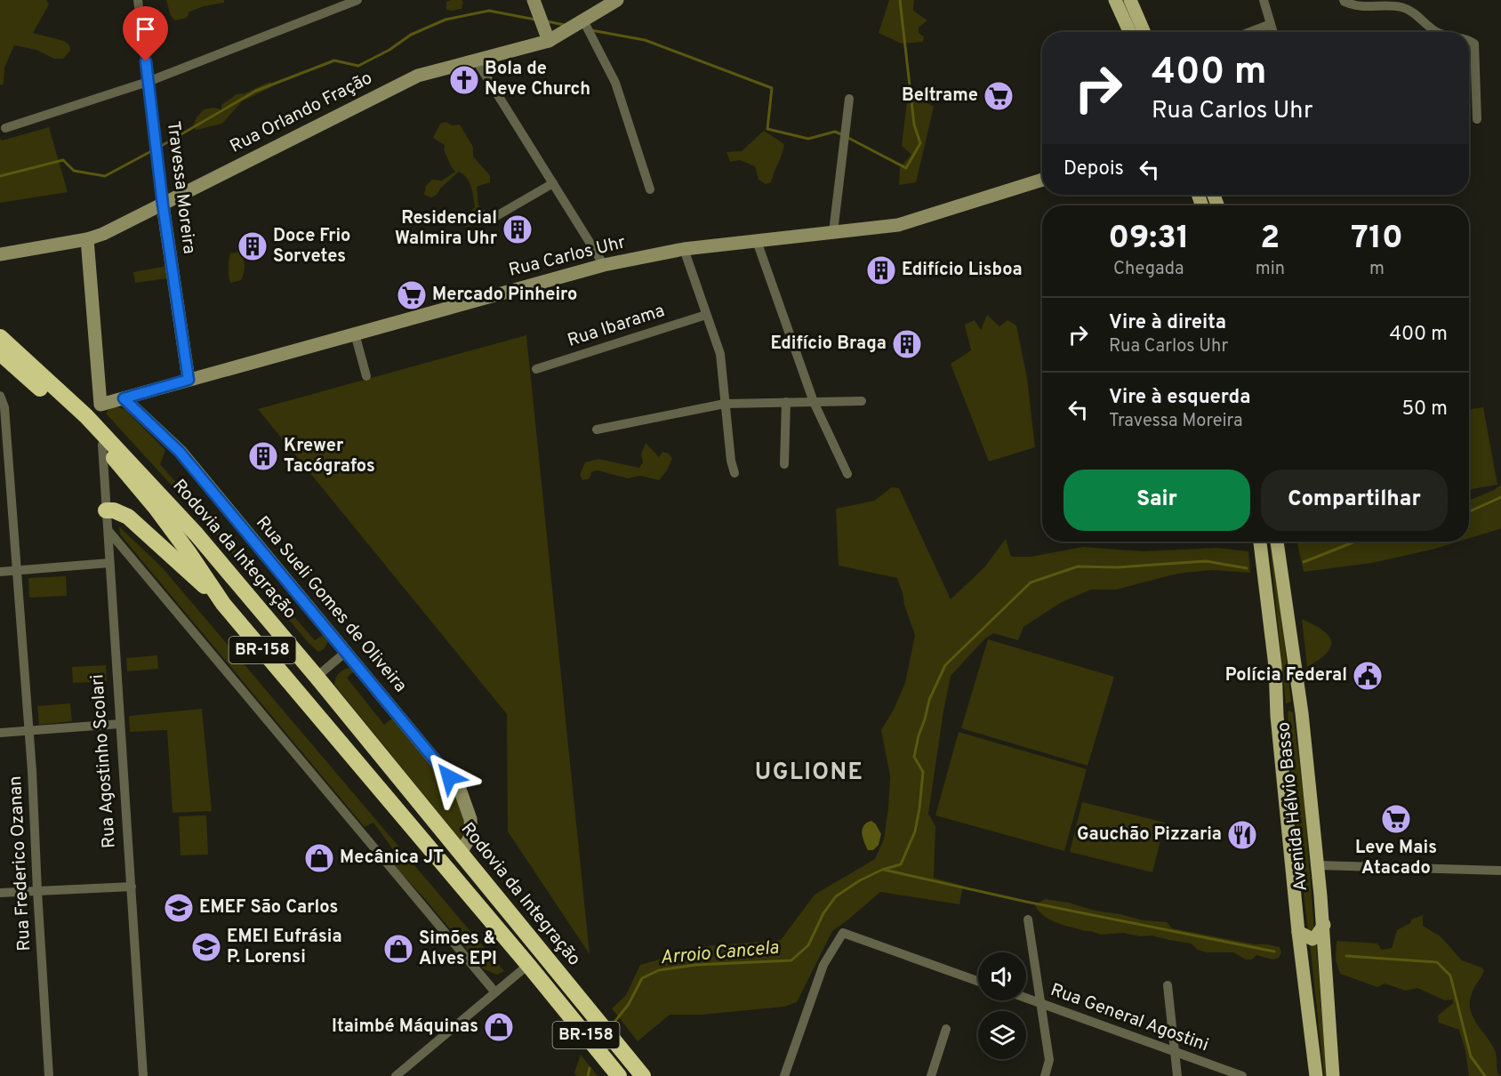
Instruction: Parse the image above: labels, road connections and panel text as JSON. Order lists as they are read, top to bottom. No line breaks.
{"streets":{"highway":["Rodovia da Integração","BR-158"],"main road":["Avenida Hélvio Basso"],"street":["Rua Orlando Fração","Travessa Moreira","Rua Carlos Uhr","Rua Ibarama","Rua Sueli Gomes de Oliveira","Rua Agostinho Scolari","Rua Frederico Ozanan","Rua General Agostini"]},"crossings":[["Rua Orlando Fração","Travessa Moreira"],["Rua Orlando Fração","Rua Carlos Uhr"],["Travessa Moreira","Rua Carlos Uhr"],["Rua Carlos Uhr","Rua Sueli Gomes de Oliveira"],["Rodovia da Integração","Rua Sueli Gomes de Oliveira"],["Rodovia da Integração","Rua Agostinho Scolari"]],"districts":["UGLIONE"],"water":["Arroio Cancela"],"places":{"church":["Bola de Neve Church"],"supermarket":["Beltrame","Mercado Pinheiro","Leve Mais Atacado"],"building":["Residencial Walmira Uhr","Doce Frio Sorvetes","Edifício Lisboa","Edifício Braga","Krewer Tacógrafos"],"public building":["Polícia Federal"],"restaurant":["Gauchão Pizzaria"],"shop":["Mecânica JT","Simões & Alves EPI","Itaimbé Máquinas"],"school or university":["EMEF São Carlos","EMEI Eufrásia P. Lorensi"]},"page":{"turn":["400 m","Rua Carlos Uhr"],"then":"Depois","eta":["09:31","Chegada","2","min","710","m"],"list":[{"name":"Vire à direita","note":"Rua Carlos Uhr","value":"400 m"},{"name":"Vire à esquerda","note":"Travessa Moreira","value":"50 m"}],"buttons":["Sair","Compartilhar"]}}
